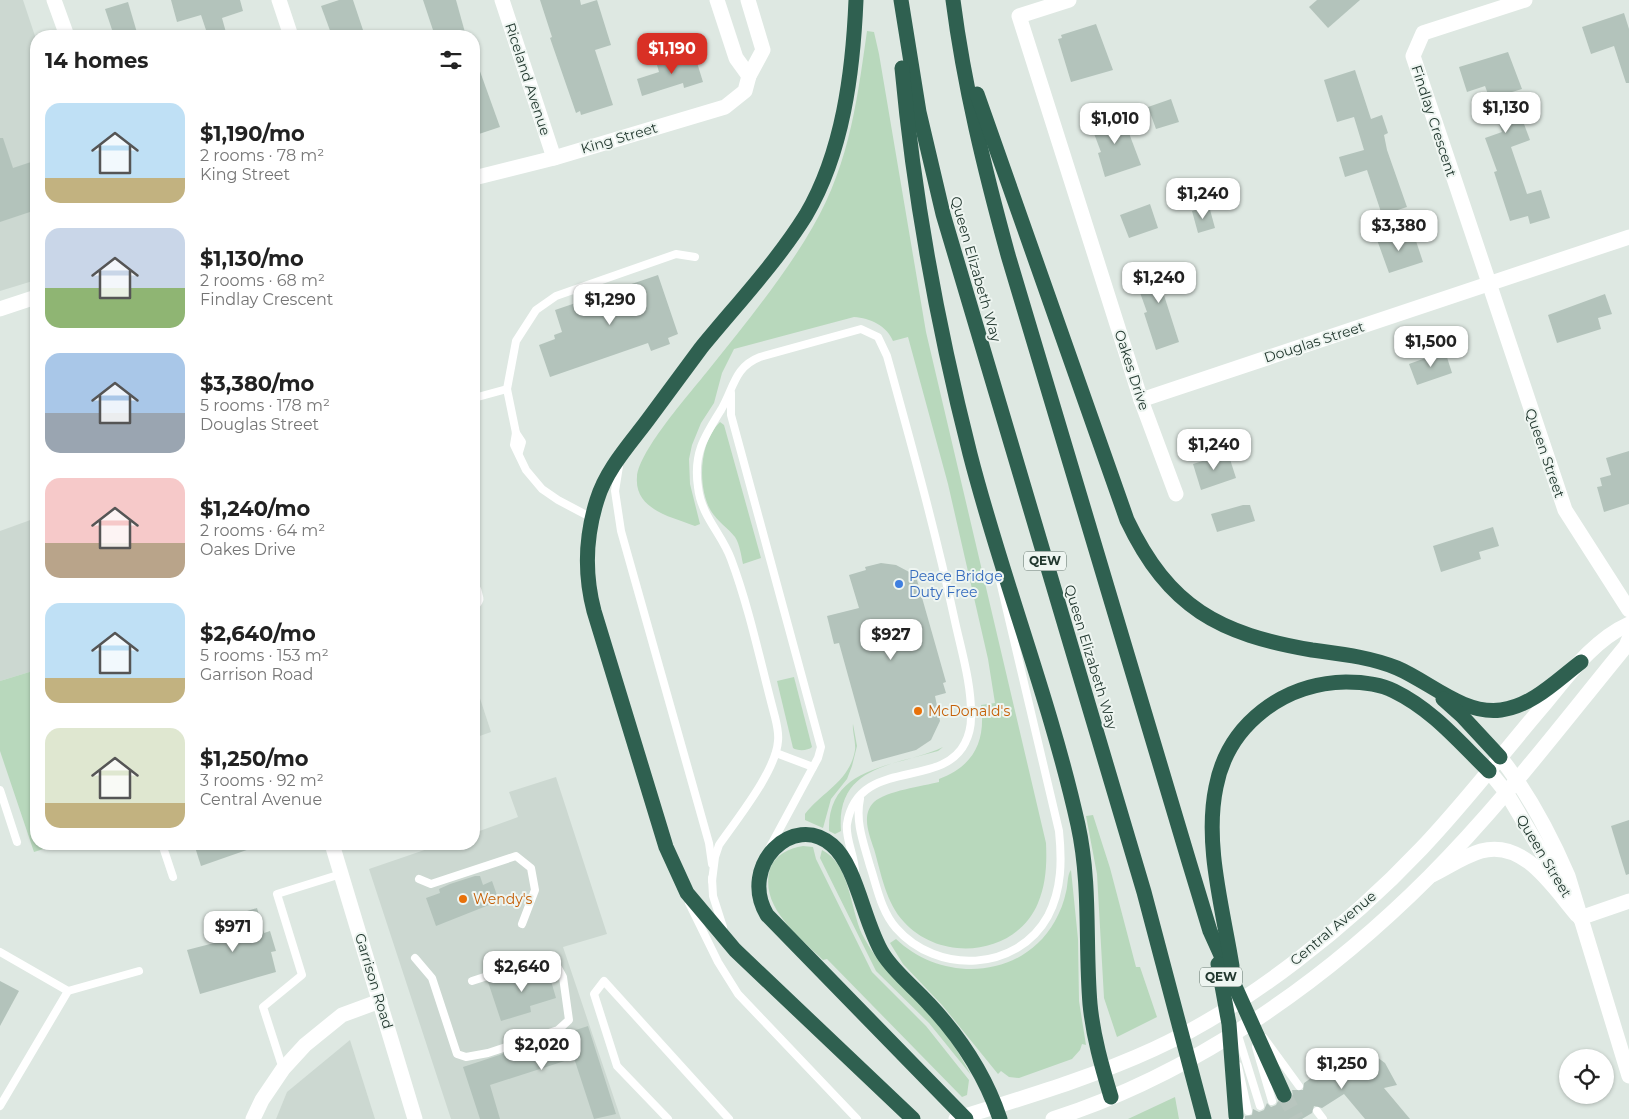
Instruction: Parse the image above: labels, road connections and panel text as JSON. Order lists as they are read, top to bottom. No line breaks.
{"streets":{"highway":["Queen Elizabeth Way","QEW"],"street":["Riceland Avenue","Findlay Crescent","King Street","Douglas Street","Oakes Drive","Queen Street","Central Avenue","Garrison Road"]},"crossings":[["Riceland Avenue","King Street"],["Findlay Crescent","Douglas Street"],["Findlay Crescent","Queen Street"],["Douglas Street","Oakes Drive"],["Douglas Street","Queen Street"],["Queen Street","Central Avenue"]],"places":["Peace Bridge Duty Free","McDonald's","Wendy's"],"page":{"heading":"14 homes","price":["$1,190","$1,130","$1,010","$1,240","$3,380","$1,240","$1,290","$1,500","$1,240","$927","$971","$2,640","$2,020","$1,250"],"list":[{"name":"$1,190/mo","note":"2 rooms · 78 m² · King Street"},{"name":"$1,130/mo","note":"2 rooms · 68 m² · Findlay Crescent"},{"name":"$3,380/mo","note":"5 rooms · 178 m² · Douglas Street"},{"name":"$1,240/mo","note":"2 rooms · 64 m² · Oakes Drive"},{"name":"$2,640/mo","note":"5 rooms · 153 m² · Garrison Road"},{"name":"$1,250/mo","note":"3 rooms · 92 m² · Central Avenue"}]}}
